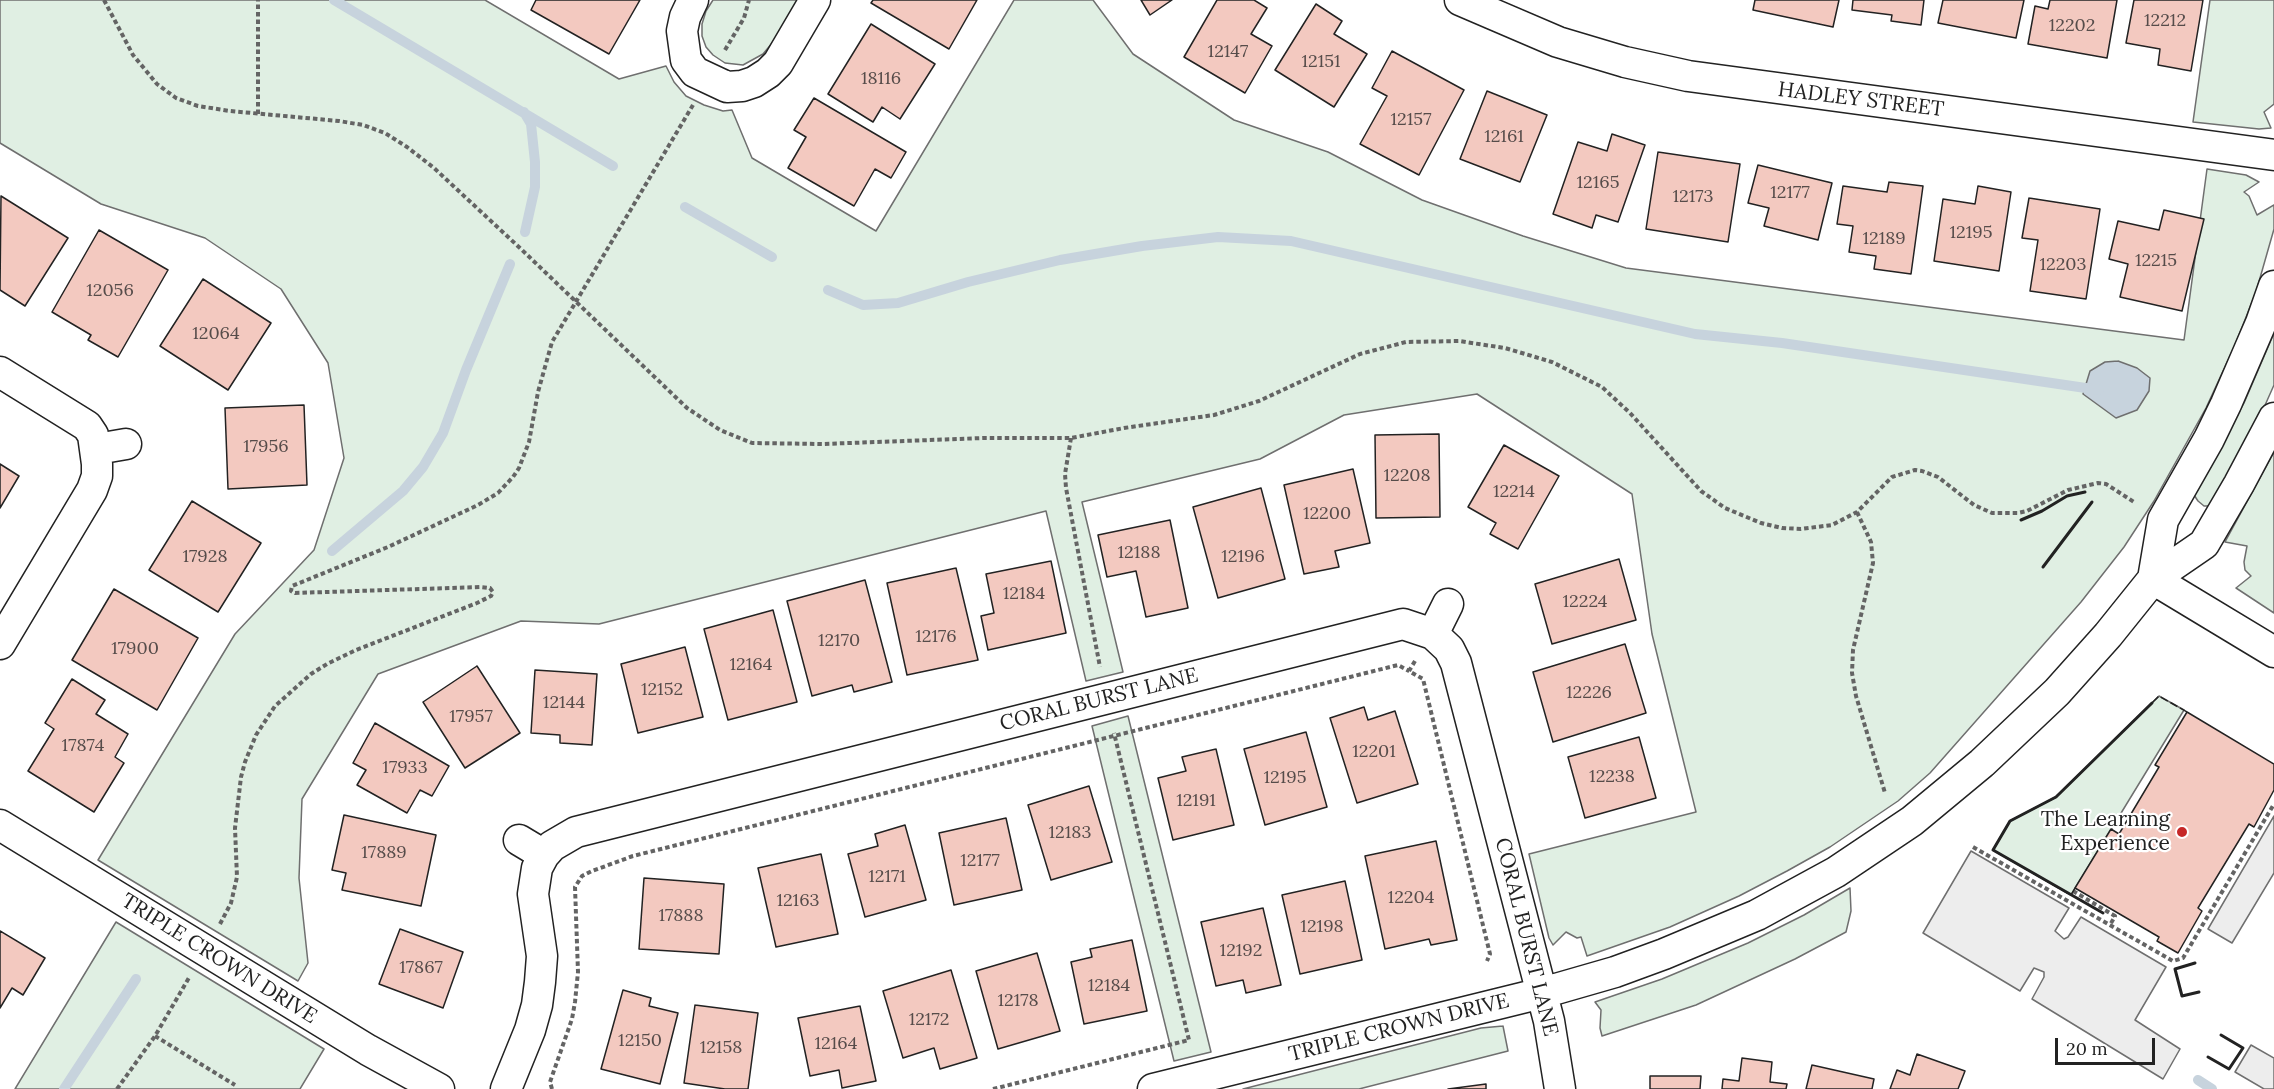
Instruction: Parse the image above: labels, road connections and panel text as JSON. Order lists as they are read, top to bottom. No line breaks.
{"streets":{"street":["HADLEY STREET","CORAL BURST LANE","TRIPLE CROWN DRIVE"]},"crossings":[["CORAL BURST LANE","TRIPLE CROWN DRIVE"]],"places":["The Learning Experience"],"house_numbers":["12212","12202","12147","12151","18116","12157","12161","12165","12177","12173","12195","12189","12215","12203","12056","12064","17956","12208","12214","12200","12188","17928","12196","12184","12224","12176","12170","17900","12164","12152","12226","12144","17957","17874","12201","17933","12238","12195","12191","12183","17889","12177","12171","12204","12163","17888","12198","12192","17867","12184","12178","12172","12150","12164","12158"],"scale_bar":"20 m"}
